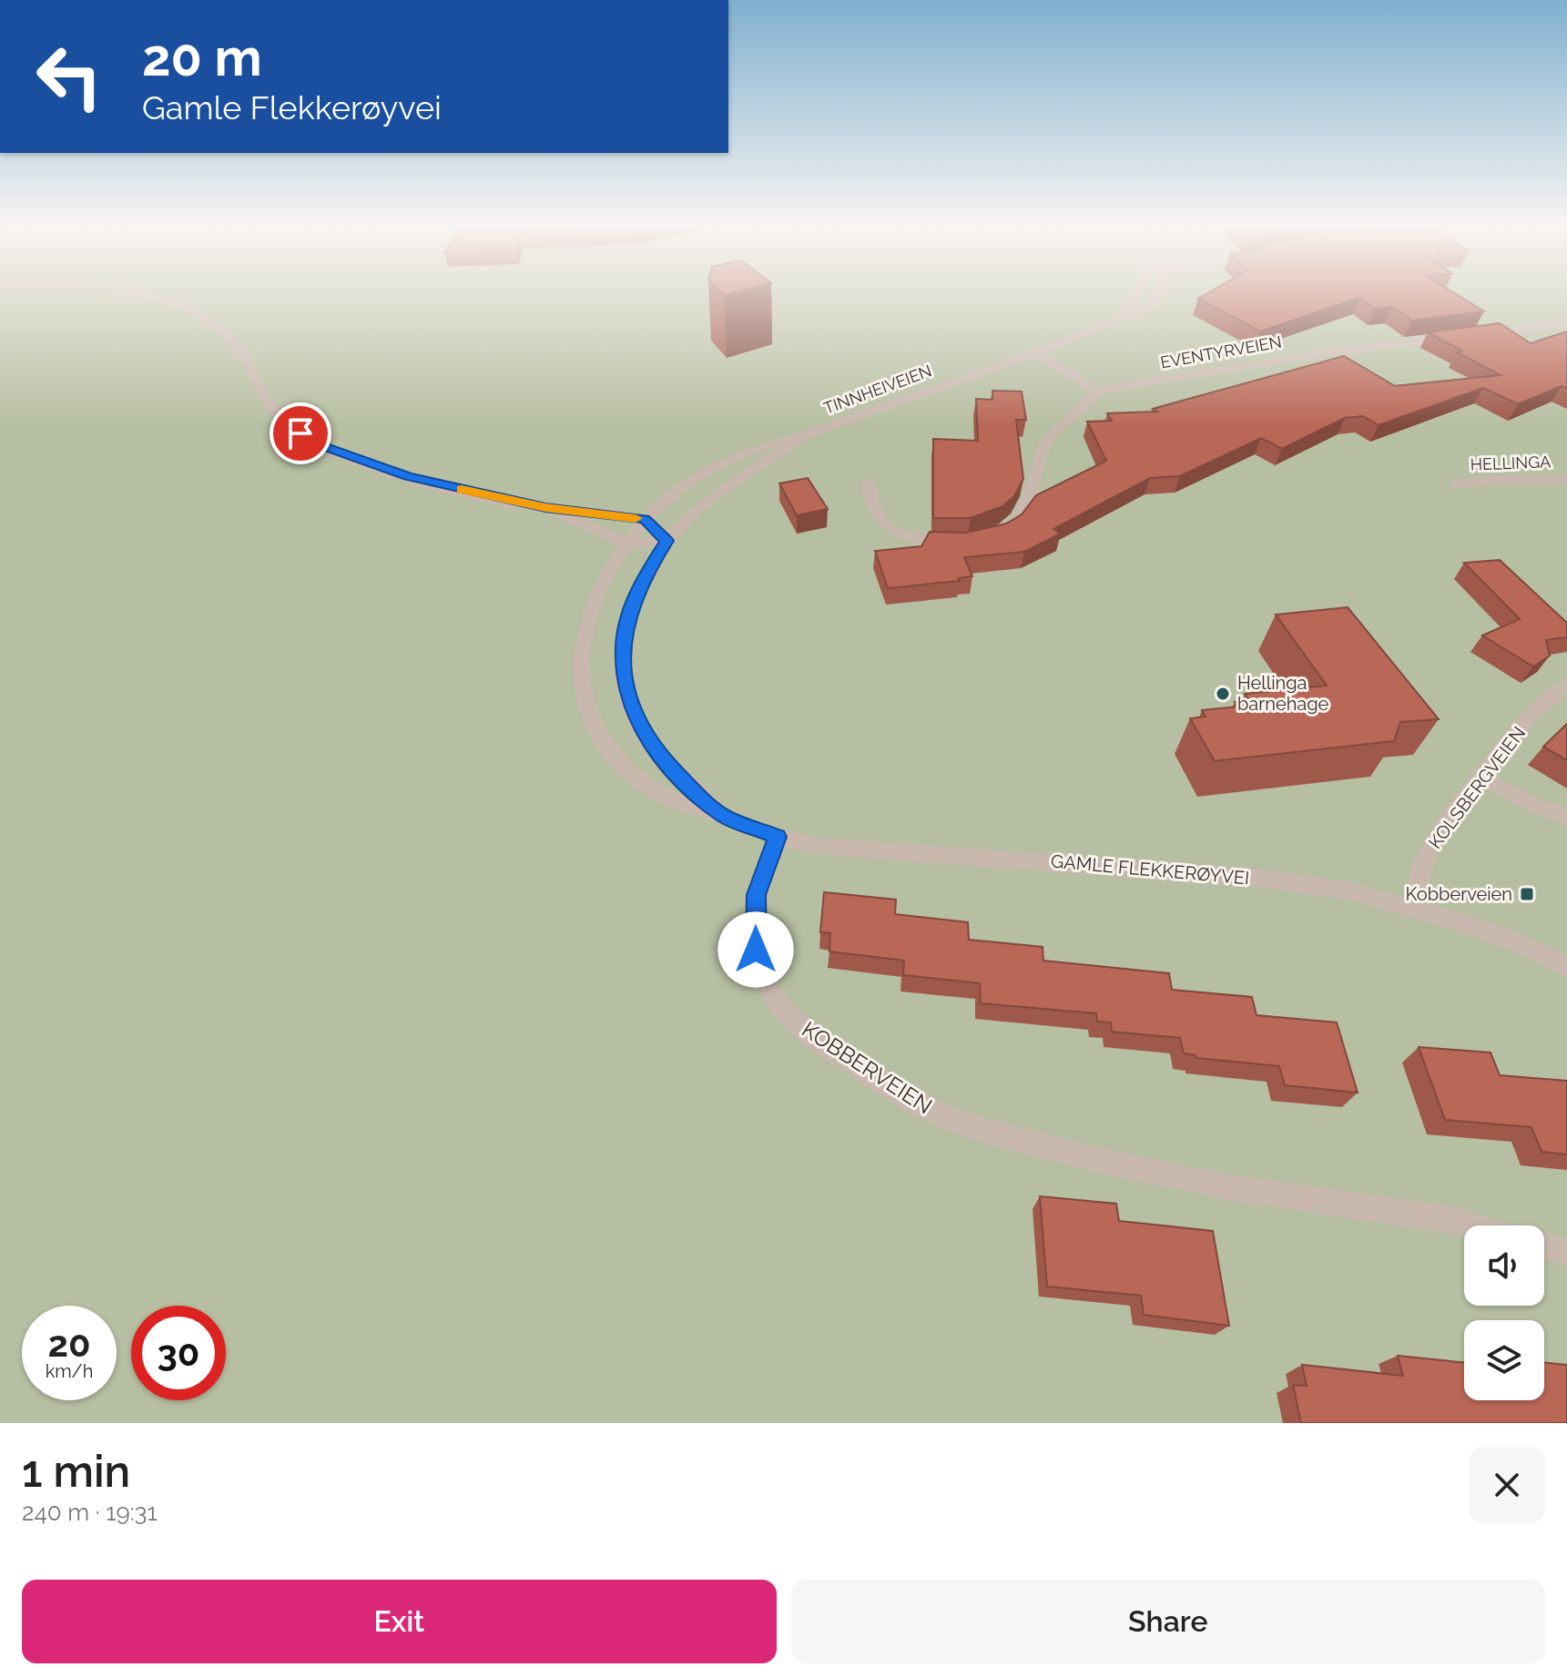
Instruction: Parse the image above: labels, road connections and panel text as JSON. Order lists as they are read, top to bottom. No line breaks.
{"streets":{"street":["EVENTYRVEIEN","TINNHEIVEIEN","HELLINGA","KOLSBERGVEIEN","GAMLE FLEKKERØYVEI","KOBBERVEIEN"]},"crossings":[["TINNHEIVEIEN","GAMLE FLEKKERØYVEI"],["KOLSBERGVEIEN","GAMLE FLEKKERØYVEI"],["GAMLE FLEKKERØYVEI","KOBBERVEIEN"]],"places":{"other":["Hellinga barnehage"],"transit":["Kobberveien"]},"page":{"turn":["20 m","Gamle Flekkerøyvei"],"speed":"20 km/h","limit":"30","heading":["1 min","240 m · 19:31"],"buttons":["Exit","Share"]}}
